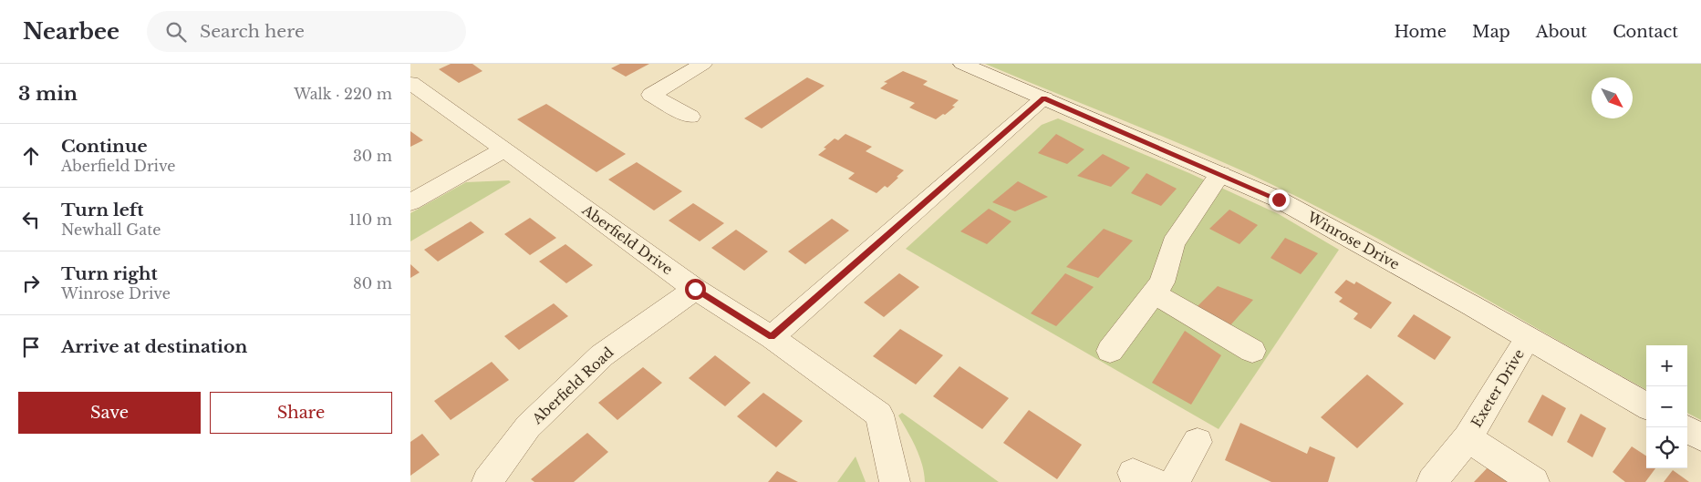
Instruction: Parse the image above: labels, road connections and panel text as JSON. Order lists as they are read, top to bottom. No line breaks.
{"streets":{"street":["Aberfield Drive","Winrose Drive","Aberfield Road","Exeter Drive"]},"crossings":[["Aberfield Drive","Aberfield Road"],["Winrose Drive","Exeter Drive"]],"north":"bottom right","page":{"header":"Nearbee","search":"Search here","nav":["Home","Map","About","Contact"],"heading":["3 min","Walk · 220 m"],"list":[["Continue","Aberfield Drive","30 m"],["Turn left","Newhall Gate","110 m"],["Turn right","Winrose Drive","80 m"],"Arrive at destination"],"map_buttons":["+","−"],"buttons":["Save","Share"]}}
